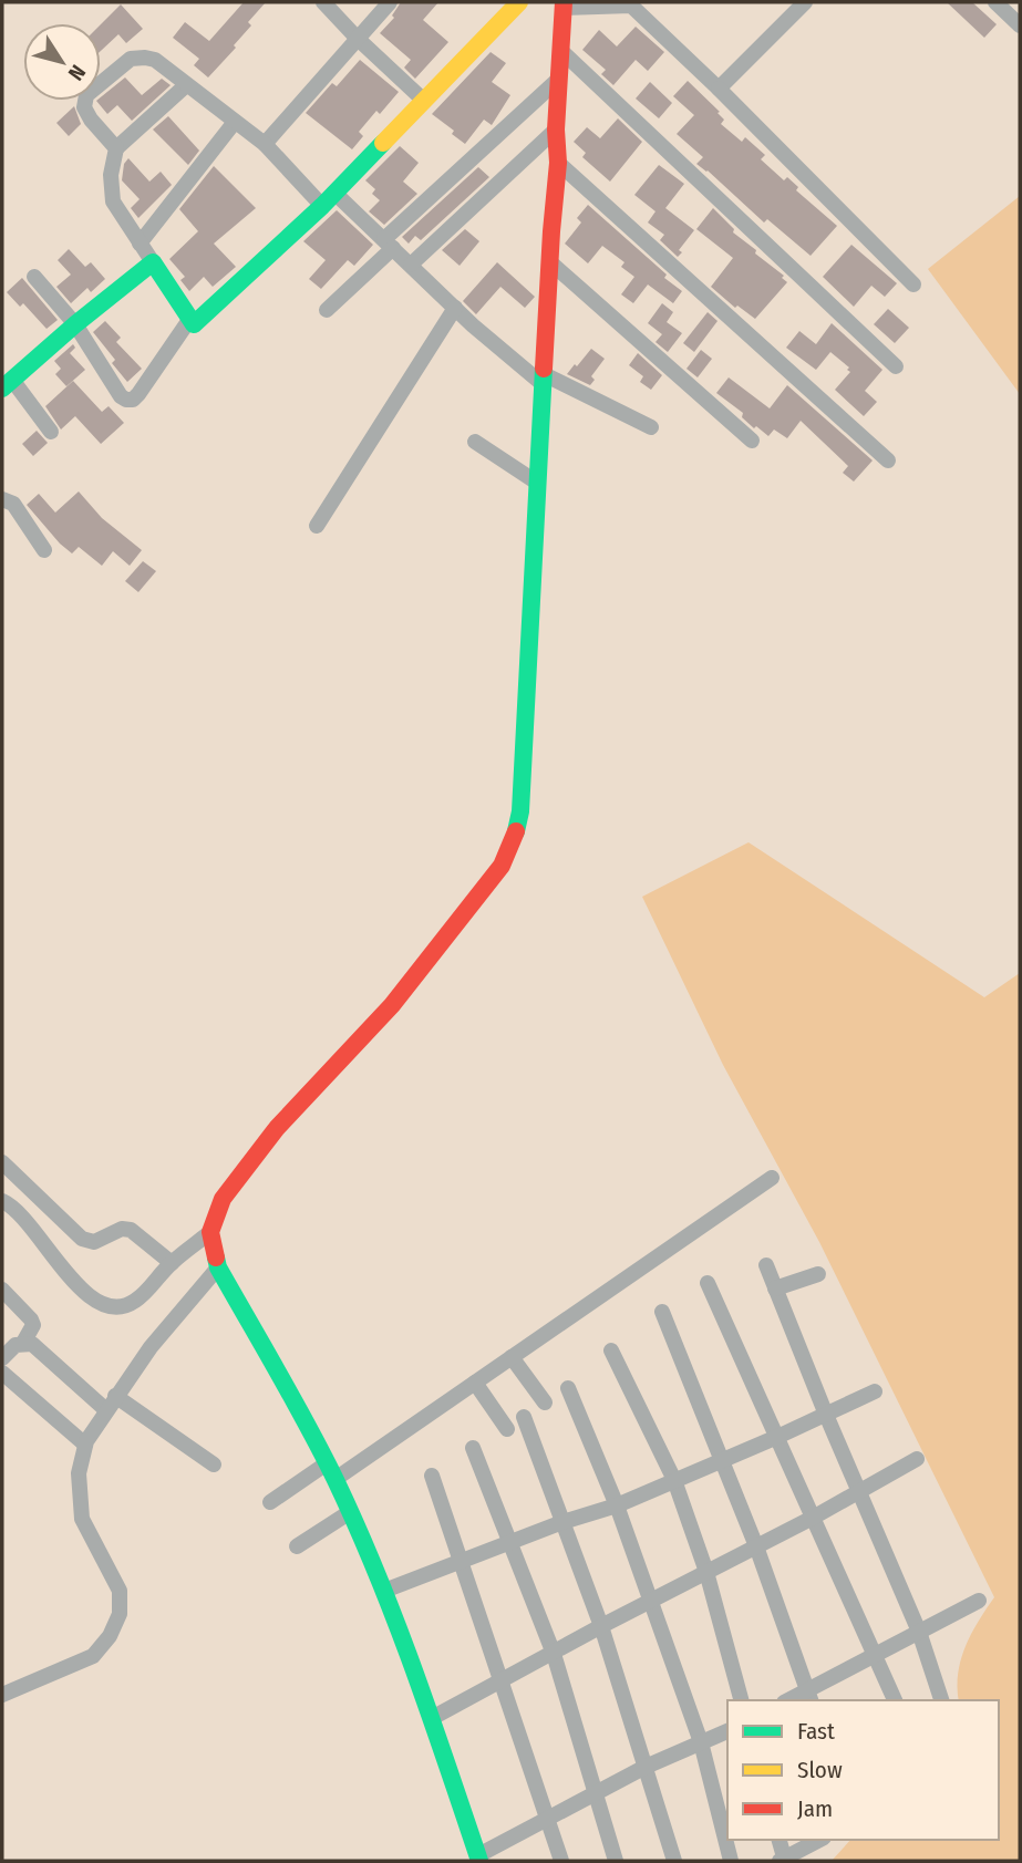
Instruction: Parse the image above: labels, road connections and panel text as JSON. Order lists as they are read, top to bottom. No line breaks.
{"legend":["Fast","Slow","Jam"],"north":"bottom right"}
